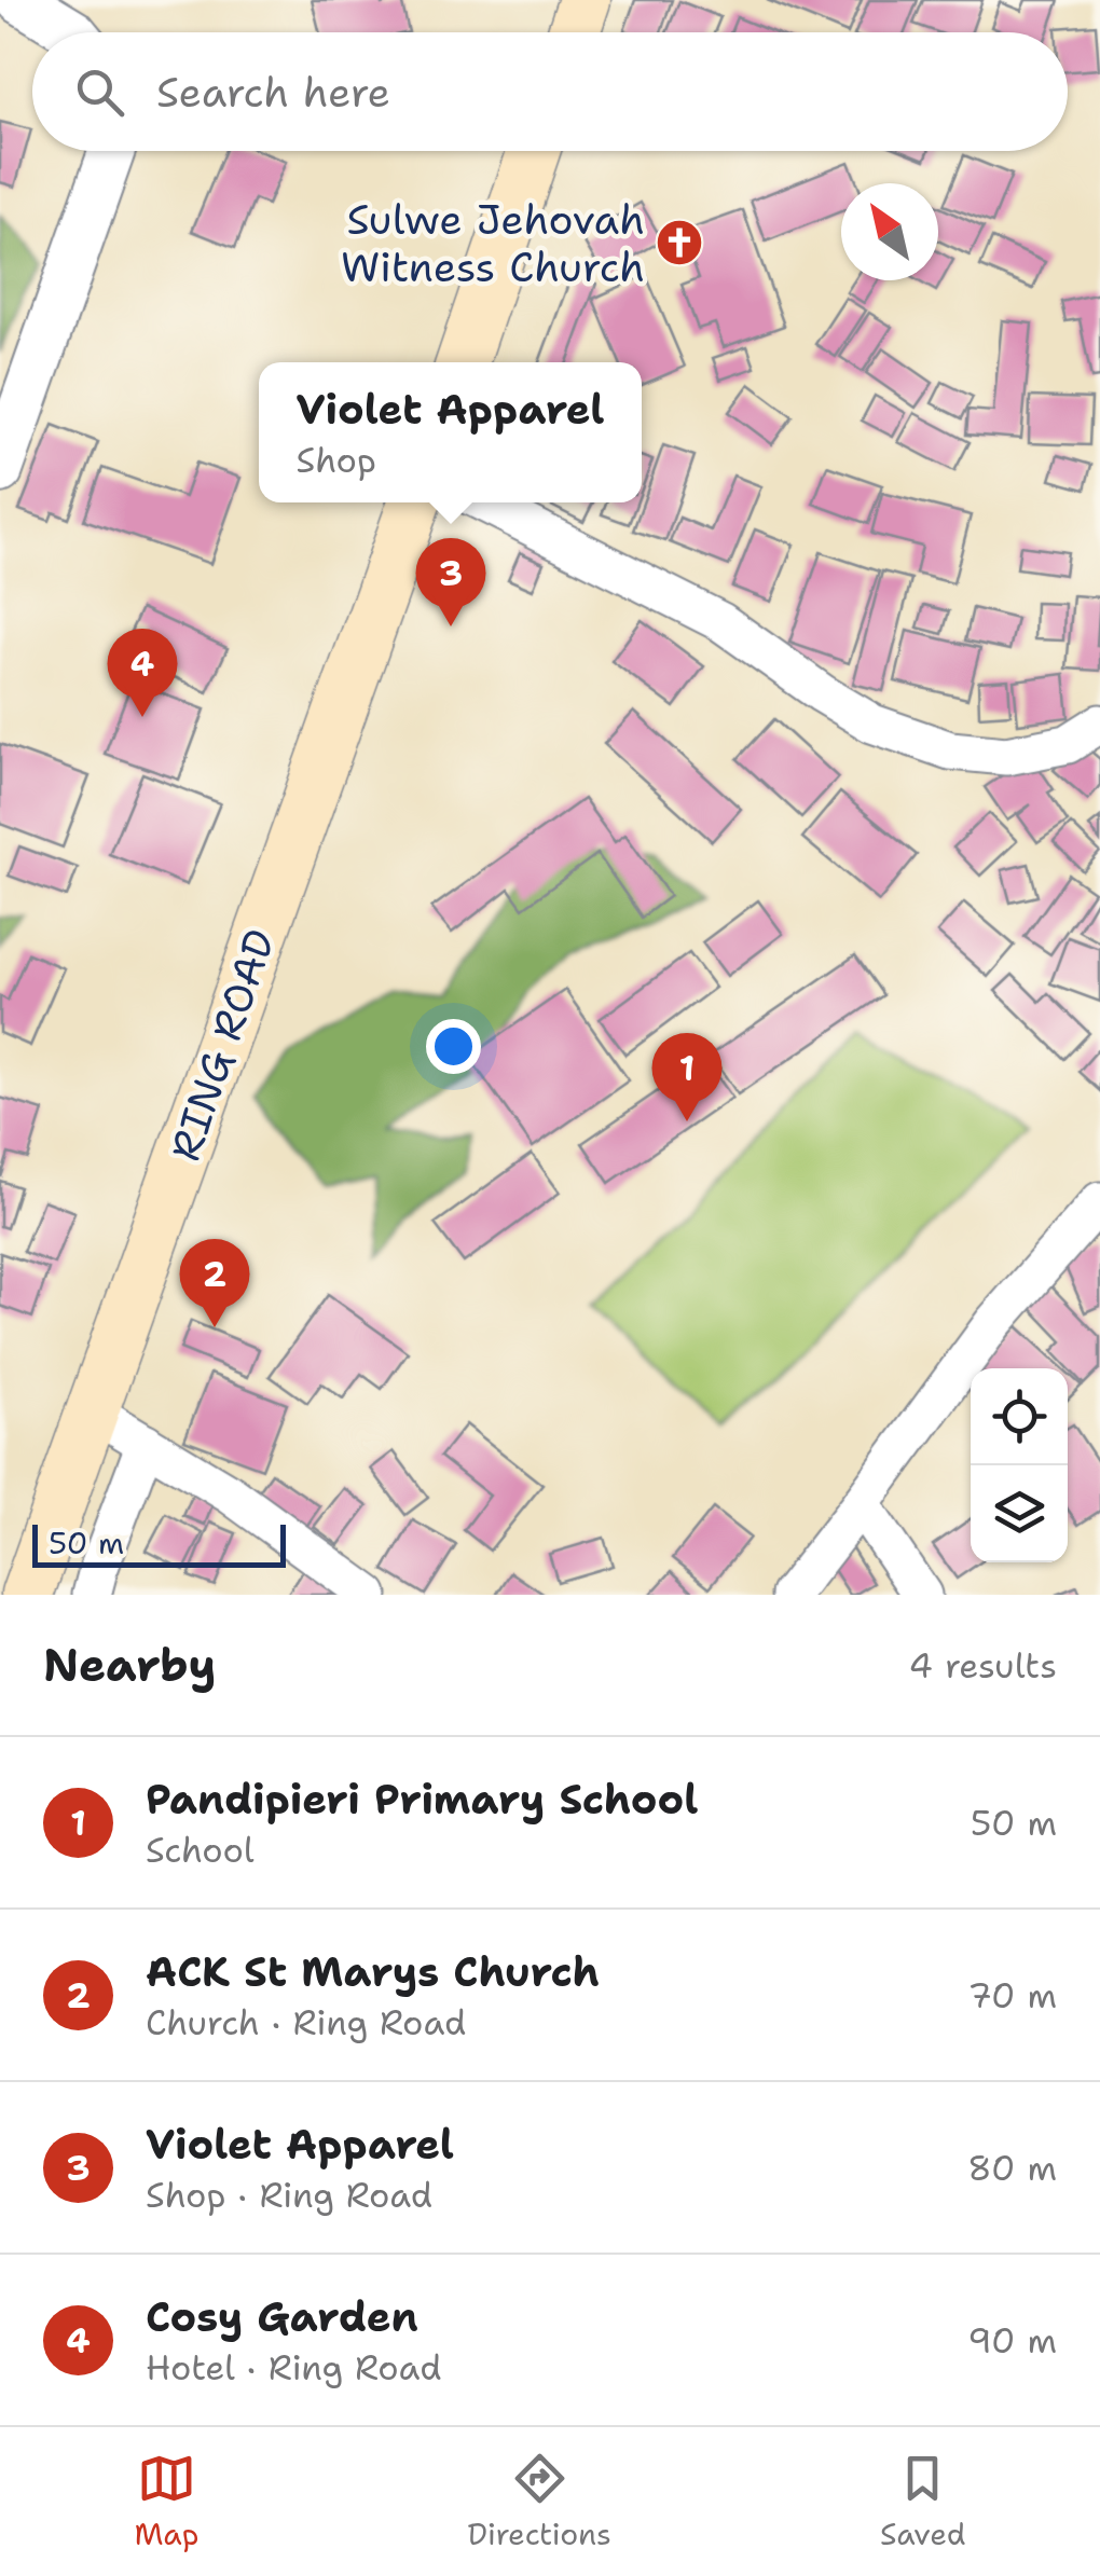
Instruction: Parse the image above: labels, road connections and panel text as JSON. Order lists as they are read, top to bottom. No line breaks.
{"streets":{"main road":["RING ROAD"]},"places":{"church":["Sulwe Jehovah Witness Church"]},"scale_bar":"50 m","north":"top left","page":{"search":"Search here","popup":["Violet Apparel","Shop"],"pins":["3","4","1","2"],"scale":"50 m","heading":["Nearby","4 results"],"list":[{"mark":"1","name":"Pandipieri Primary School","note":"School","value":"50 m"},{"mark":"2","name":"ACK St Marys Church","note":"Church · Ring Road","value":"70 m"},{"mark":"3","name":"Violet Apparel","note":"Shop · Ring Road","value":"80 m"},{"mark":"4","name":"Cosy Garden","note":"Hotel · Ring Road","value":"90 m"}],"nav":["Map","Directions","Saved"]}}
